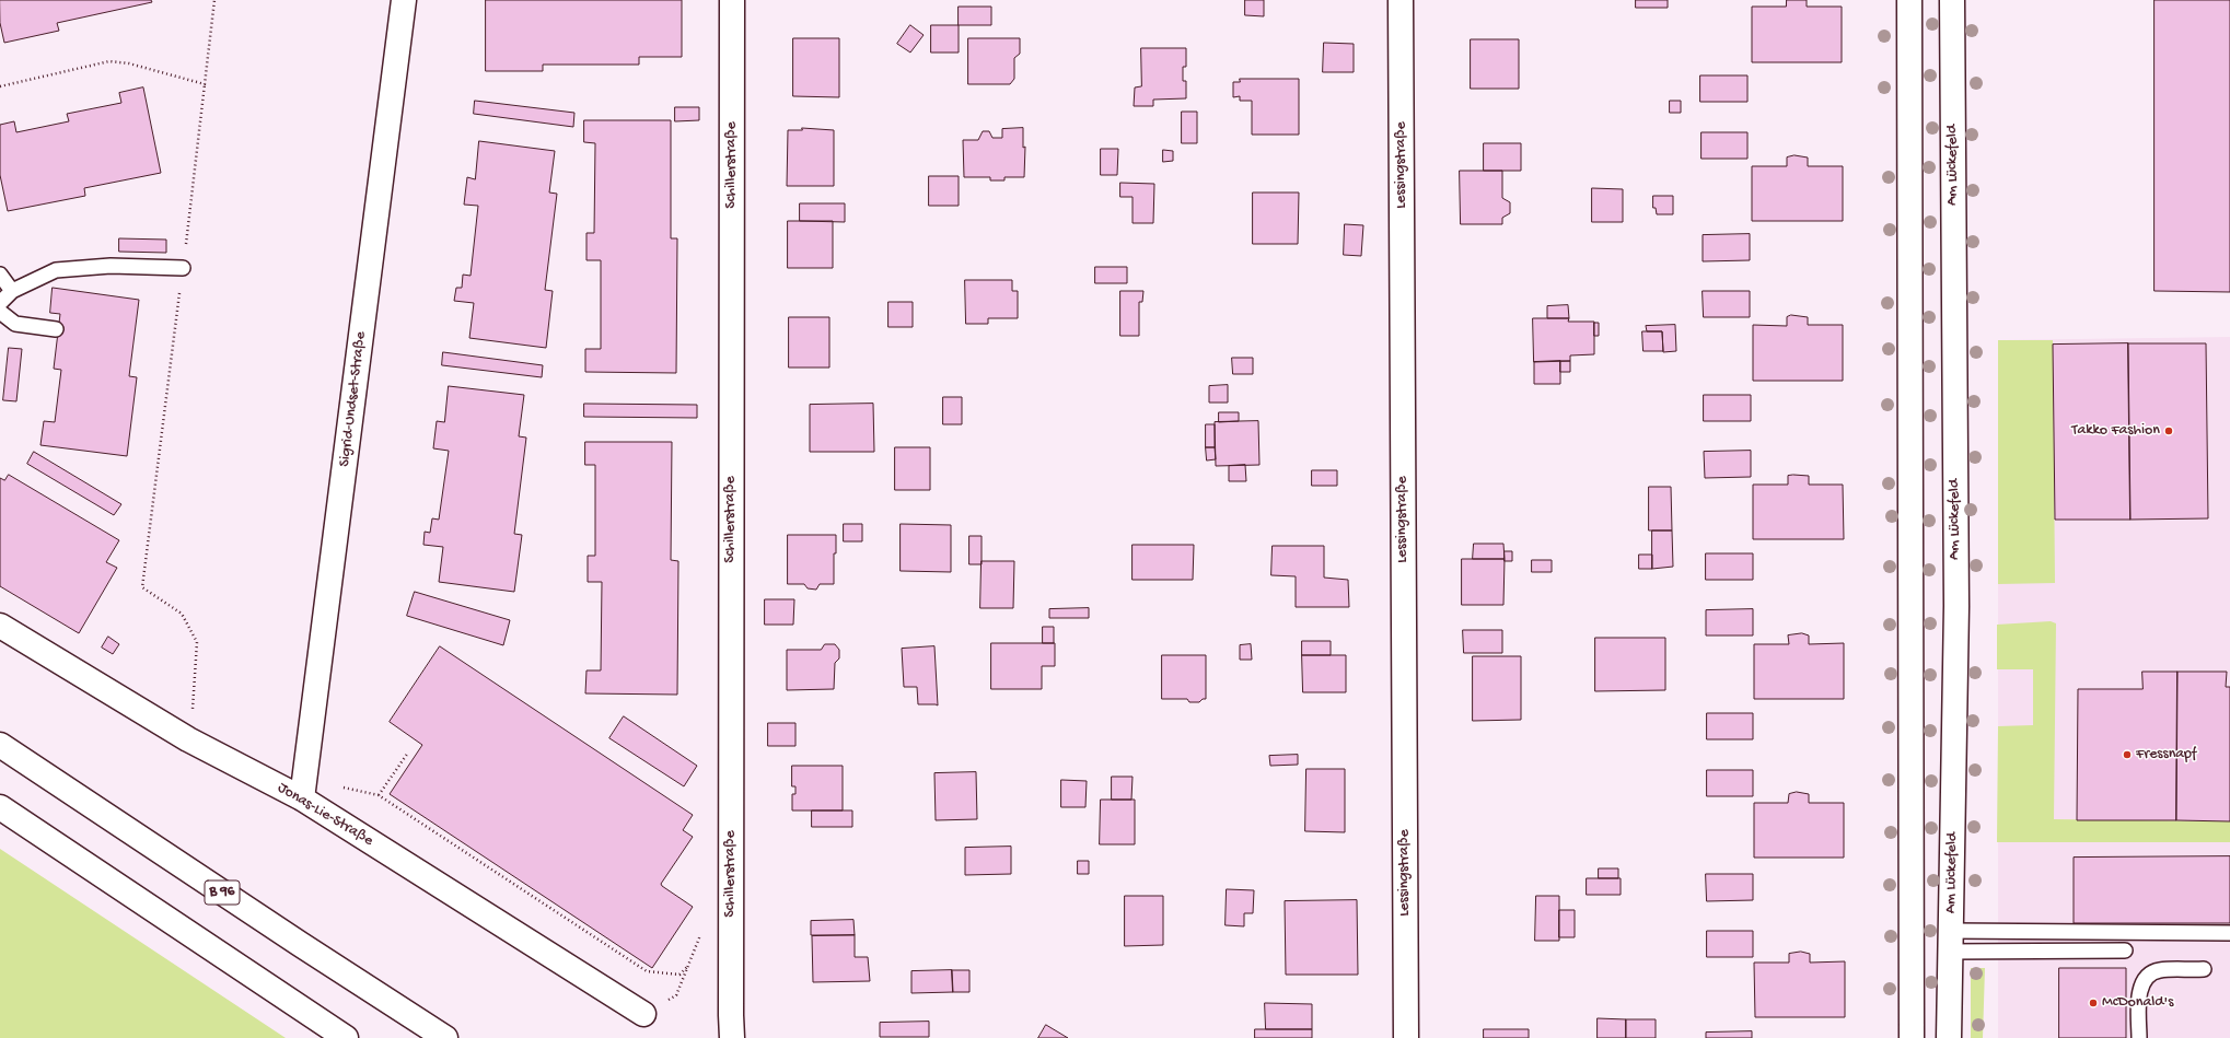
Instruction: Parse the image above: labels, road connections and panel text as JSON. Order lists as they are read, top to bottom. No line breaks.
{"streets":{"main road":["Schillerstraße","Lessingstraße","Am Lückefeld","Sigrid-Undset-Straße","Jonas-Lie-Straße","B 96"]},"crossings":[["Sigrid-Undset-Straße","Jonas-Lie-Straße"]],"places":["Takko Fashion","Fressnapf","McDonald's"]}
